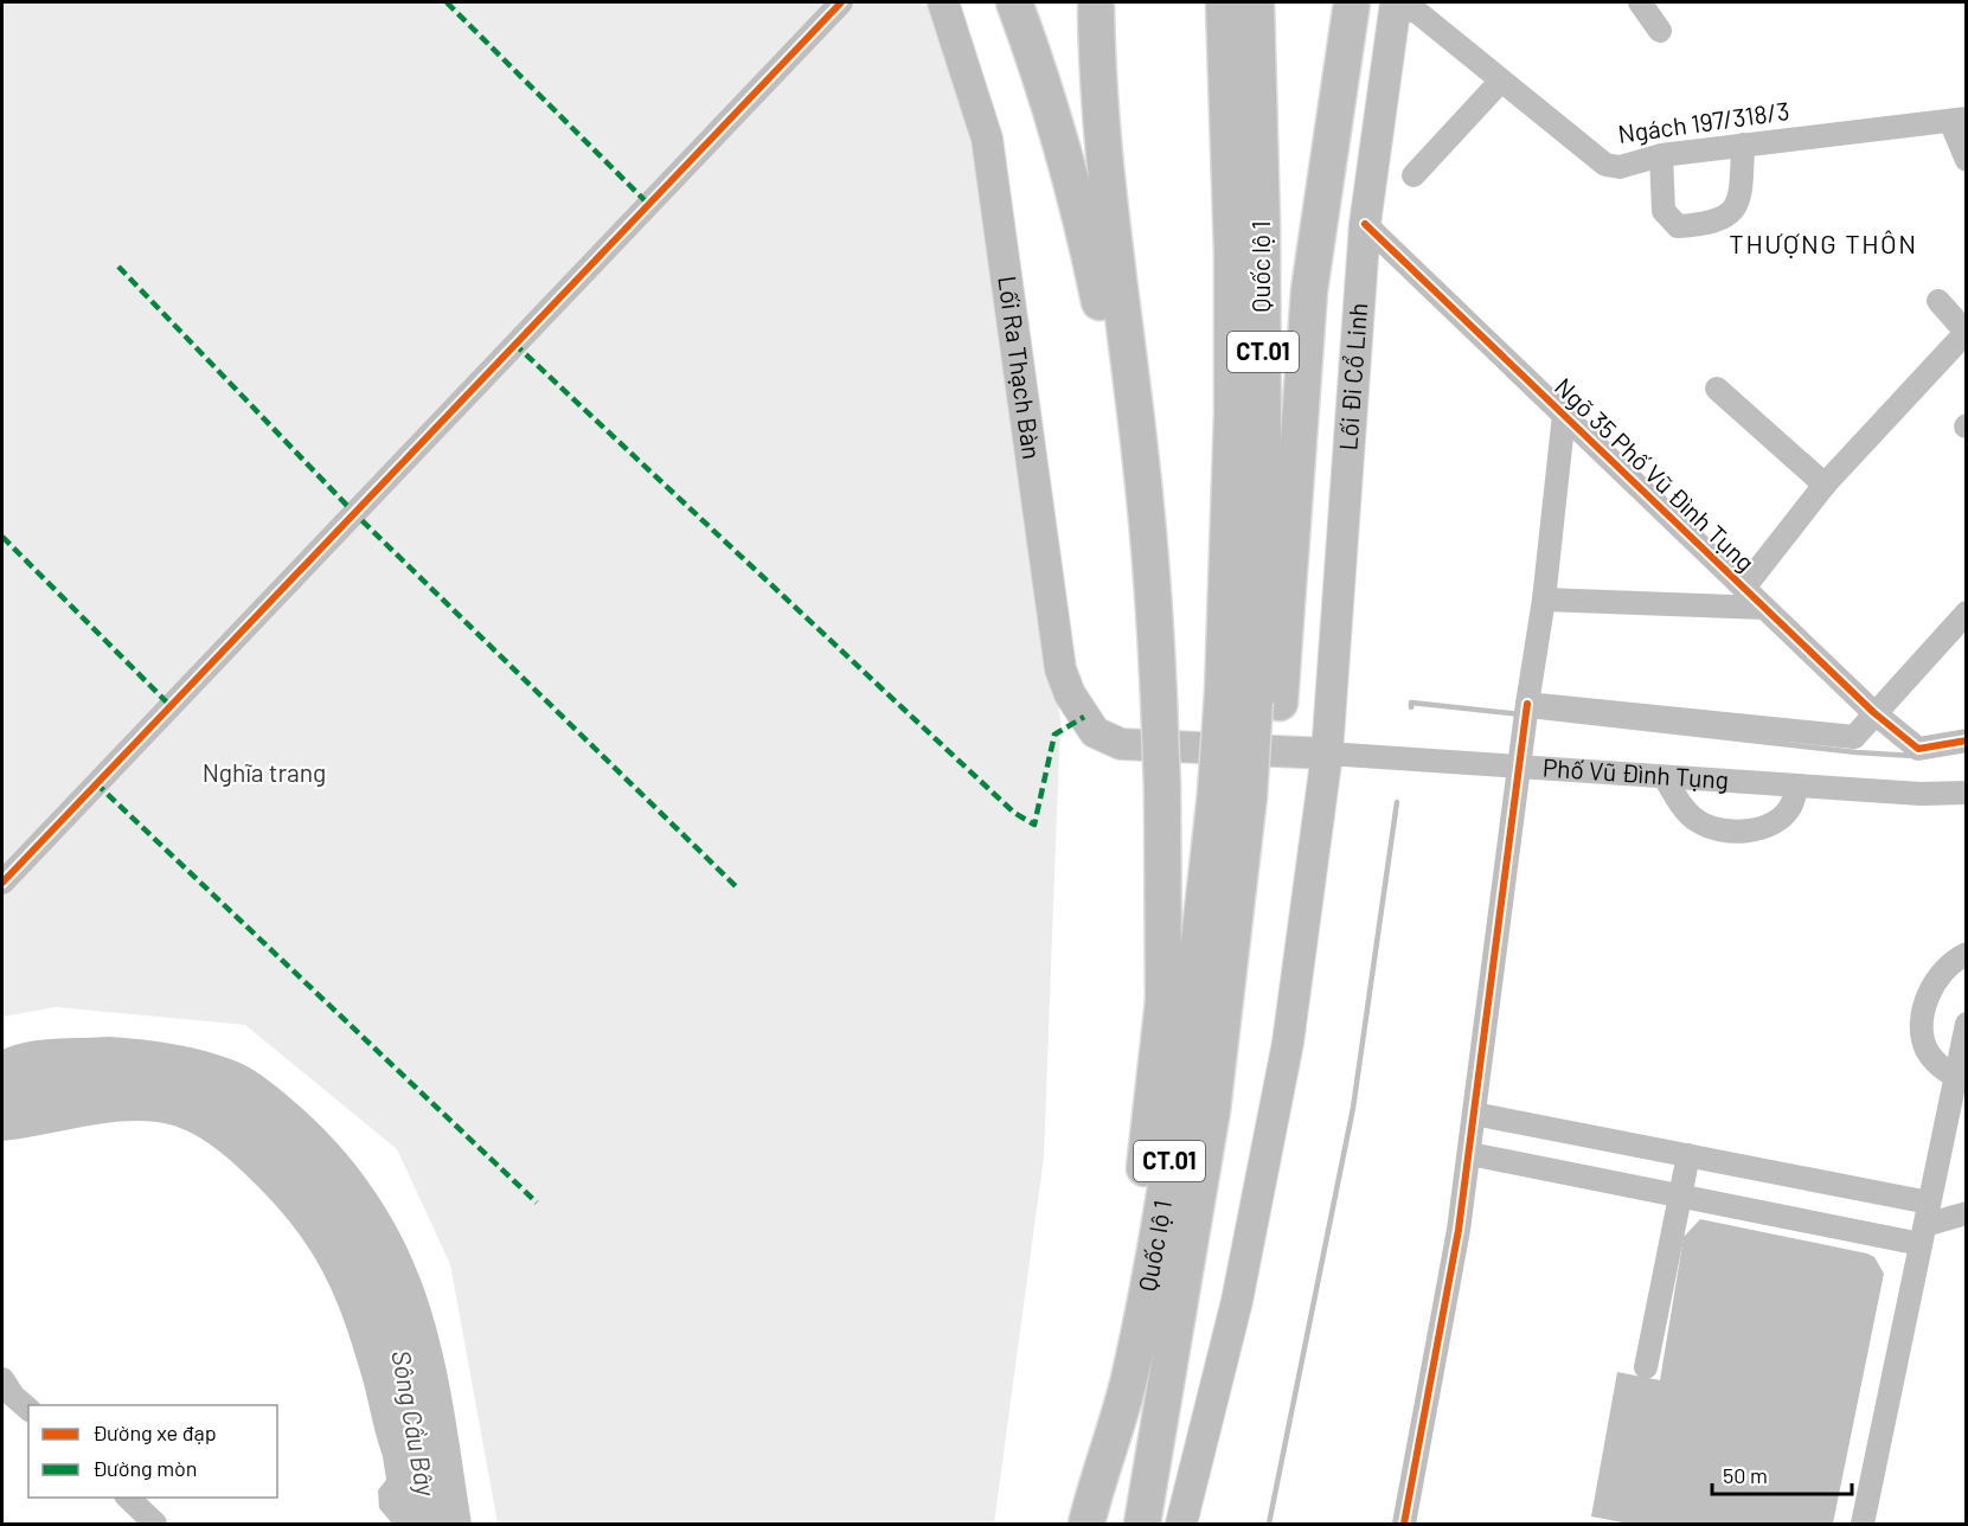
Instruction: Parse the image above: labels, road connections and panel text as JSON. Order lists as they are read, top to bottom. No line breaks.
{"streets":{"highway":["Quốc lộ 1","CT.01"],"main road":["Lối Ra Thạch Bàn","Lối Đi Cổ Linh","Phố Vũ Đình Tụng"],"street":["Ngách 197/318/3","Ngõ 35 Phố Vũ Đình Tụng"]},"crossings":[["Ngách 197/318/3","Lối Đi Cổ Linh"],["Quốc lộ 1","CT.01"],["Lối Ra Thạch Bàn","Phố Vũ Đình Tụng"],["Lối Đi Cổ Linh","Ngõ 35 Phố Vũ Đình Tụng"],["Lối Đi Cổ Linh","Phố Vũ Đình Tụng"]],"districts":["THƯỢNG THÔN"],"water":["Sông Cầu Bây"],"parks":["Nghĩa trang"],"legend":["Đường xe đạp","Đường mòn"],"scale_bar":"50 m"}
